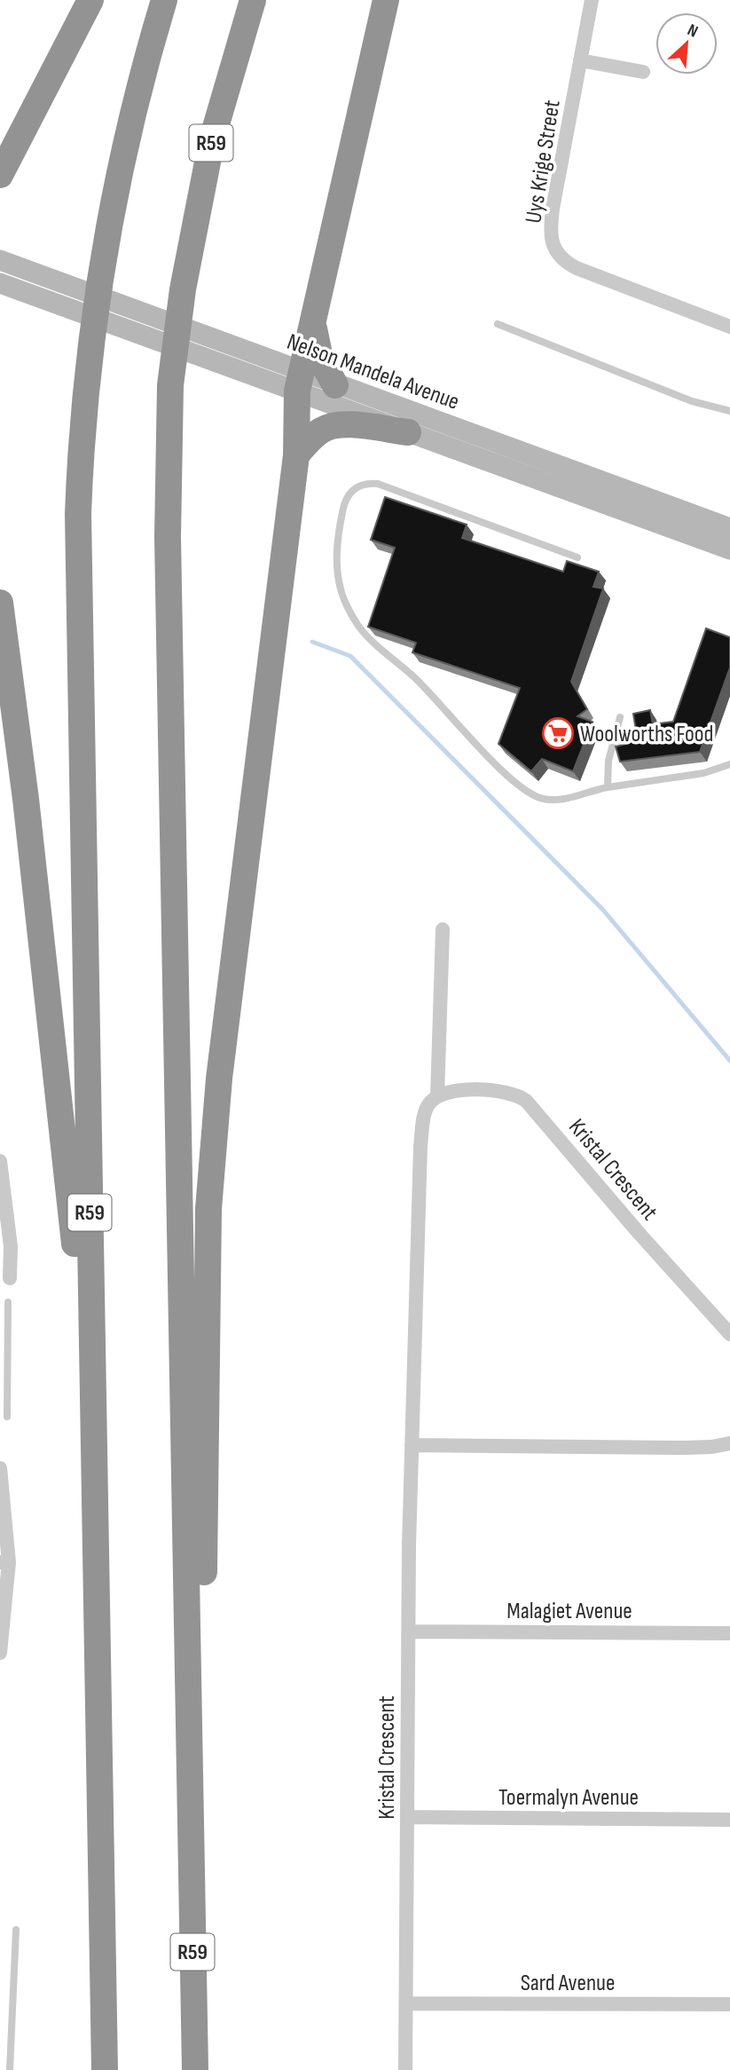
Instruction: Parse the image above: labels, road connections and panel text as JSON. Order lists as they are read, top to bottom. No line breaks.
{"streets":{"highway":["R59"],"street":["Uys Krige Street","Nelson Mandela Avenue","Kristal Crescent","Malagiet Avenue","Toermalyn Avenue","Sard Avenue"]},"crossings":[["Kristal Crescent","Malagiet Avenue"],["Kristal Crescent","Toermalyn Avenue"],["Kristal Crescent","Sard Avenue"]],"places":{"supermarket":["Woolworths Food"]},"north":"top right"}
